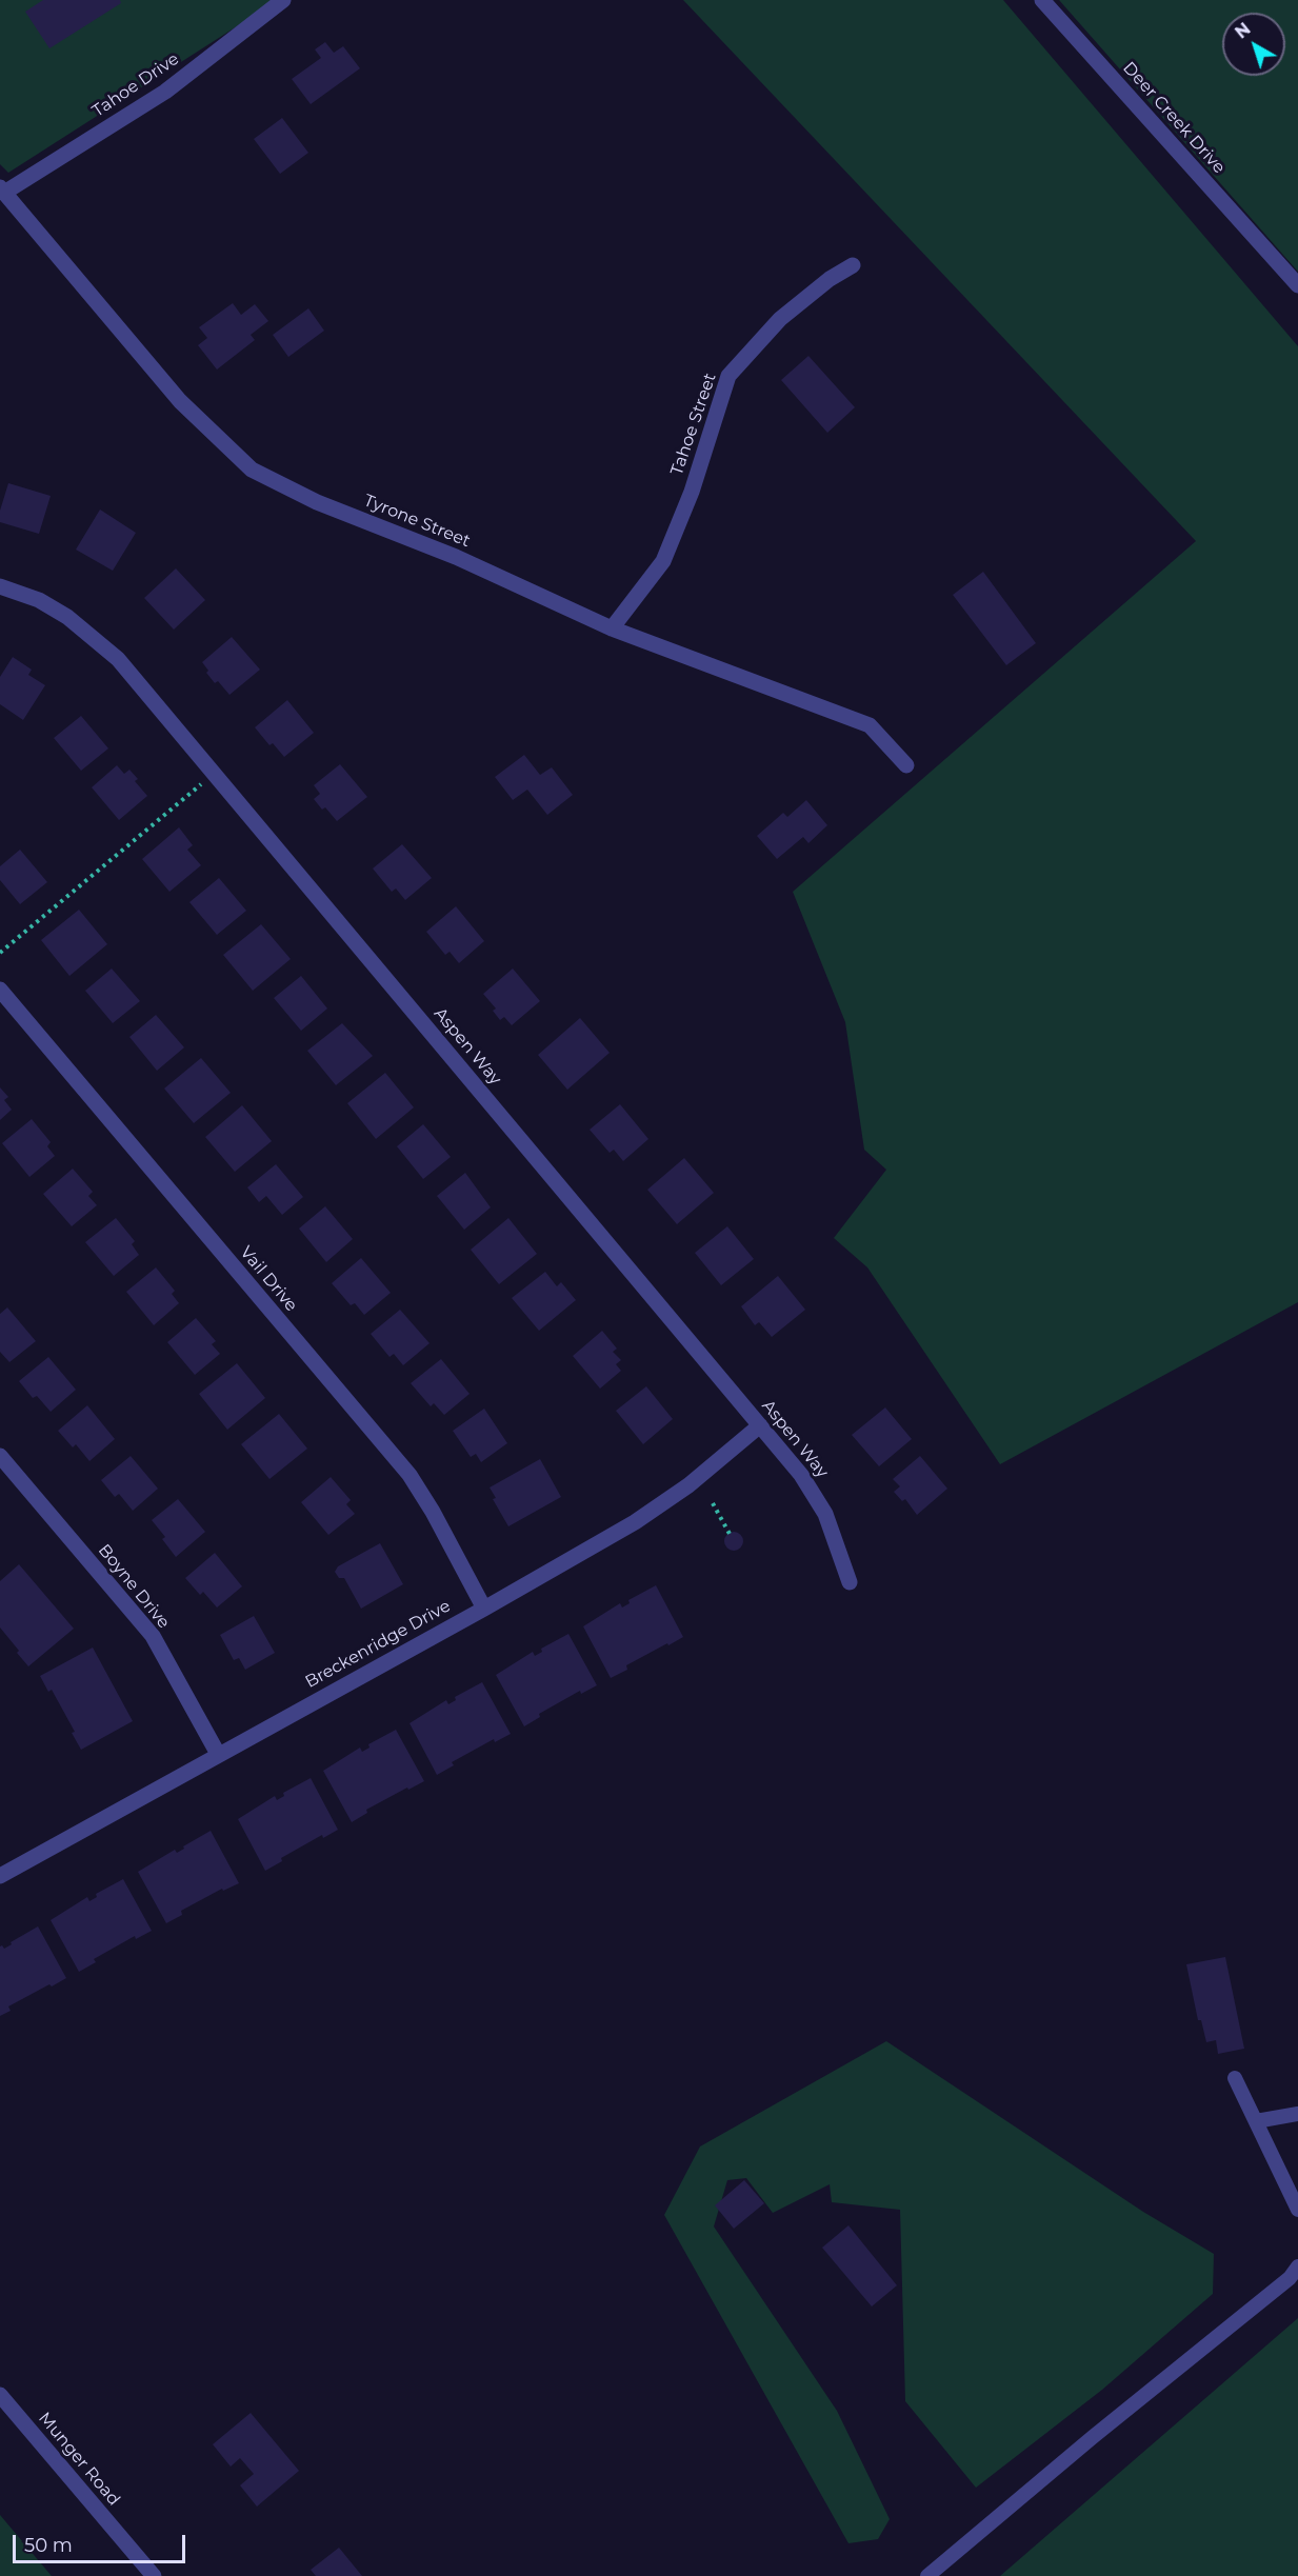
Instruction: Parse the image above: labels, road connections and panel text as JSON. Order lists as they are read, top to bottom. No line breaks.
{"streets":{"street":["Tahoe Drive","Deer Creek Drive","Tahoe Street","Tyrone Street","Aspen Way","Vail Drive","Boyne Drive","Breckenridge Drive","Munger Road"]},"crossings":[["Tahoe Drive","Tyrone Street"],["Tahoe Street","Tyrone Street"],["Aspen Way","Breckenridge Drive"],["Vail Drive","Breckenridge Drive"],["Boyne Drive","Breckenridge Drive"]],"scale_bar":"50 m","north":"top left"}
